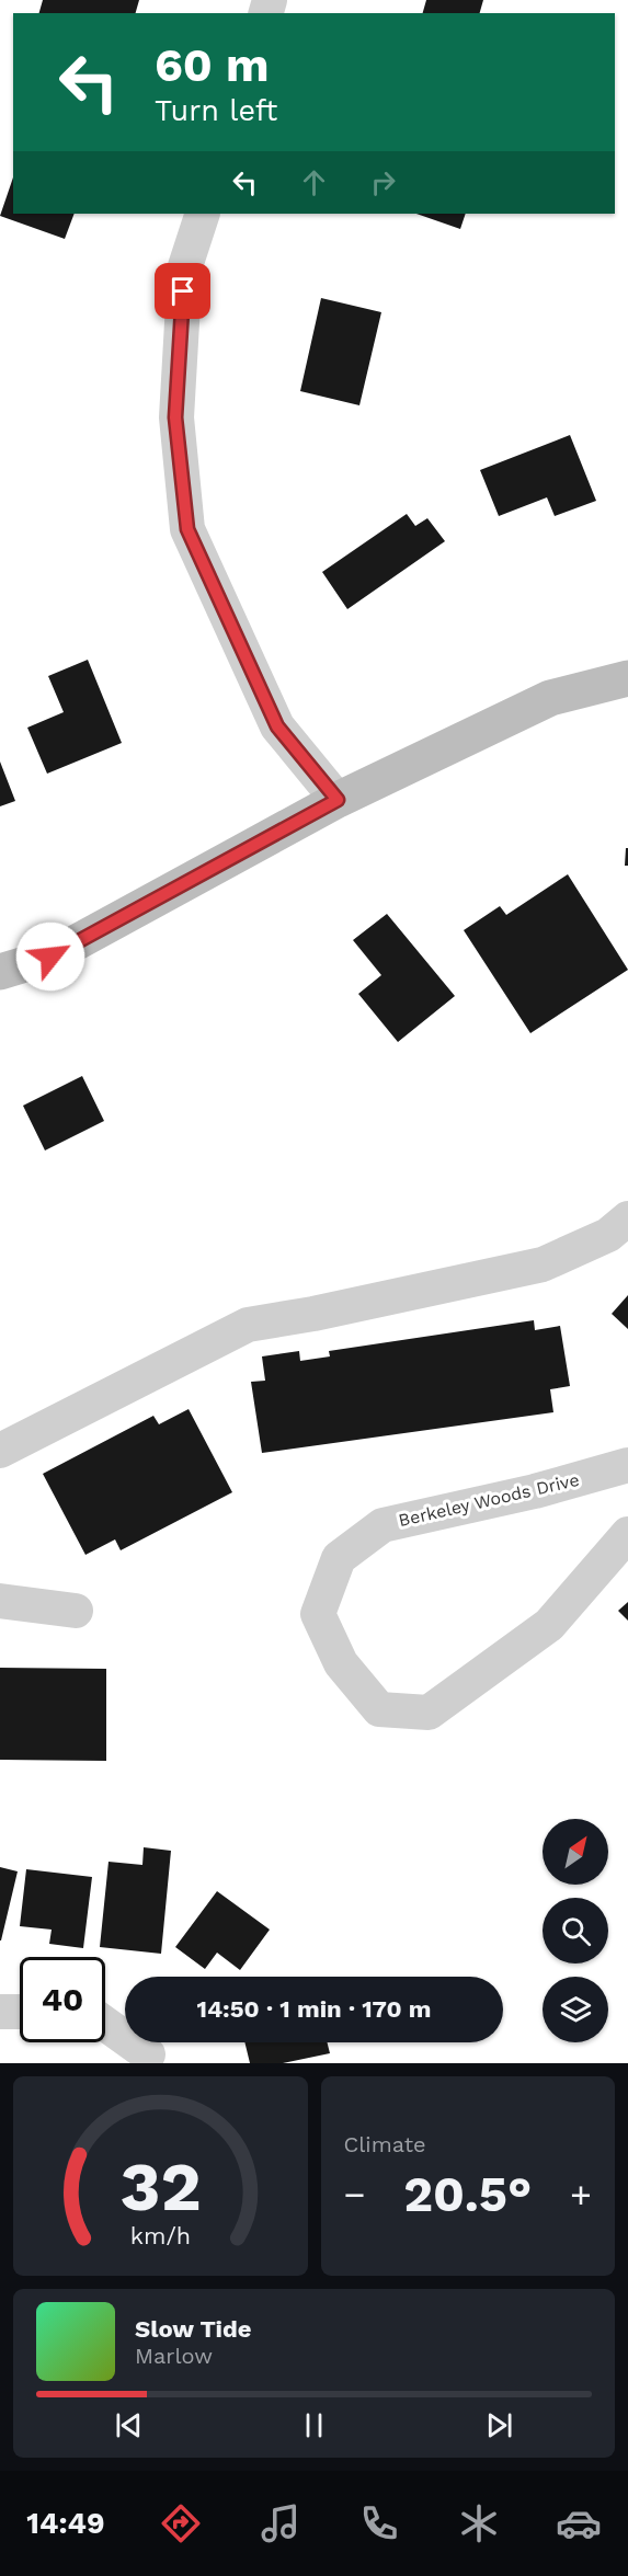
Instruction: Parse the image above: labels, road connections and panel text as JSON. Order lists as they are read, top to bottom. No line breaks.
{"streets":{"street":["Berkeley Woods Drive"]},"north":"top right","page":{"turn":["60 m","Turn left"],"limit":"40","trip":"14:50 · 1 min · 170 m","tile":"Climate","heat":["−","20.5°","+"],"song":["Slow Tide","Marlow"],"tabs":"14:49","gauge":["32","km/h"]}}
